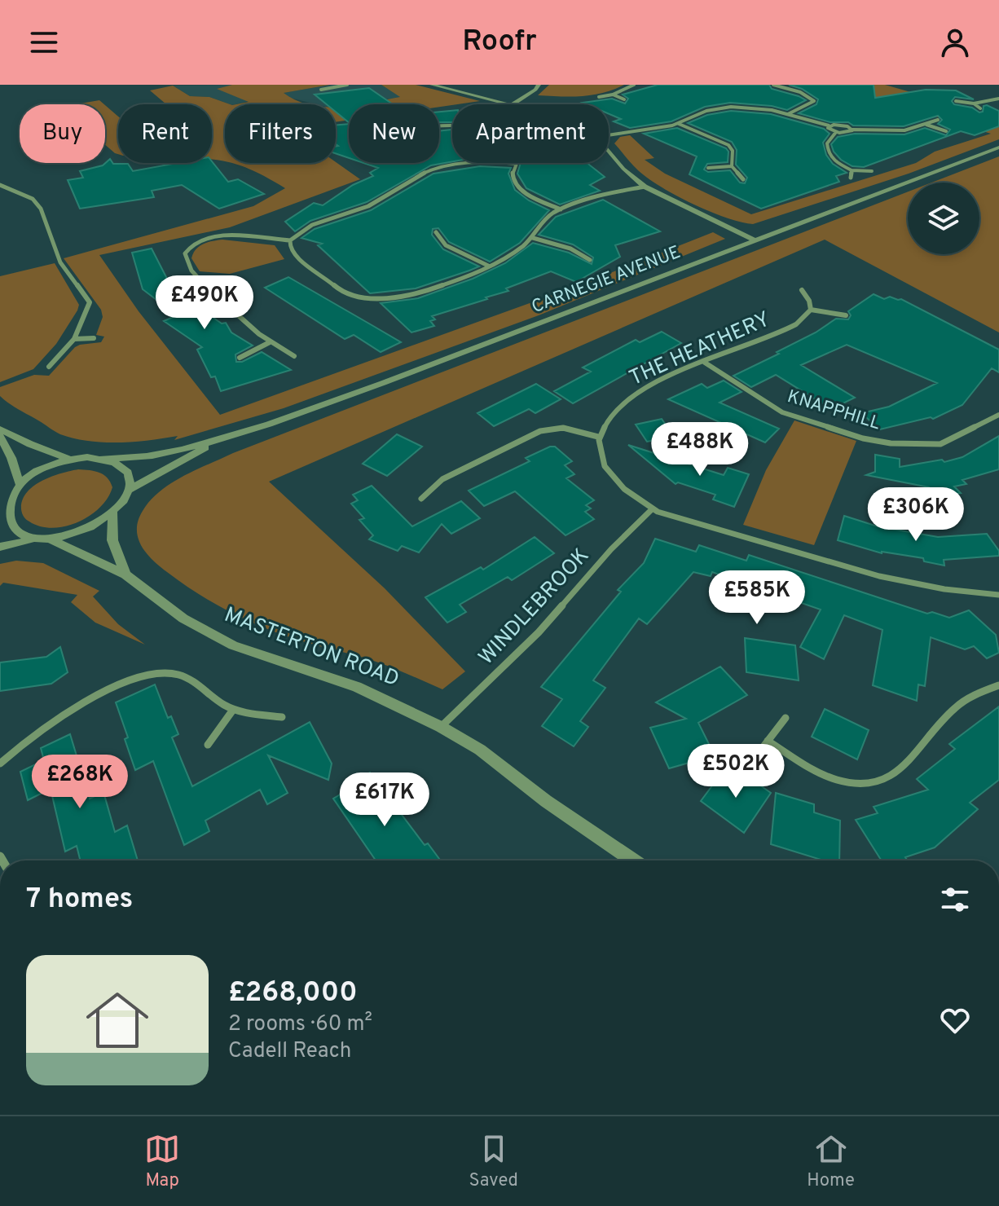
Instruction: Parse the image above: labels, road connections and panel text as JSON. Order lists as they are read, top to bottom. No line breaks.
{"streets":{"street":["CARNEGIE AVENUE","THE HEATHERY","KNAPPHILL","WINDLEBROOK","MASTERTON ROAD"]},"crossings":[["THE HEATHERY","KNAPPHILL"],["WINDLEBROOK","MASTERTON ROAD"]],"page":{"header":"Roofr","chip":["Buy","Rent","Filters","New","Apartment"],"price":["£490K","£488K","£306K","£585K","£502K","£268K","£617K"],"heading":"7 homes","list":[{"name":"£268,000","note":"2 rooms · 60 m² · Cadell Reach"}],"tabs":["Map","Saved","Home"]}}
